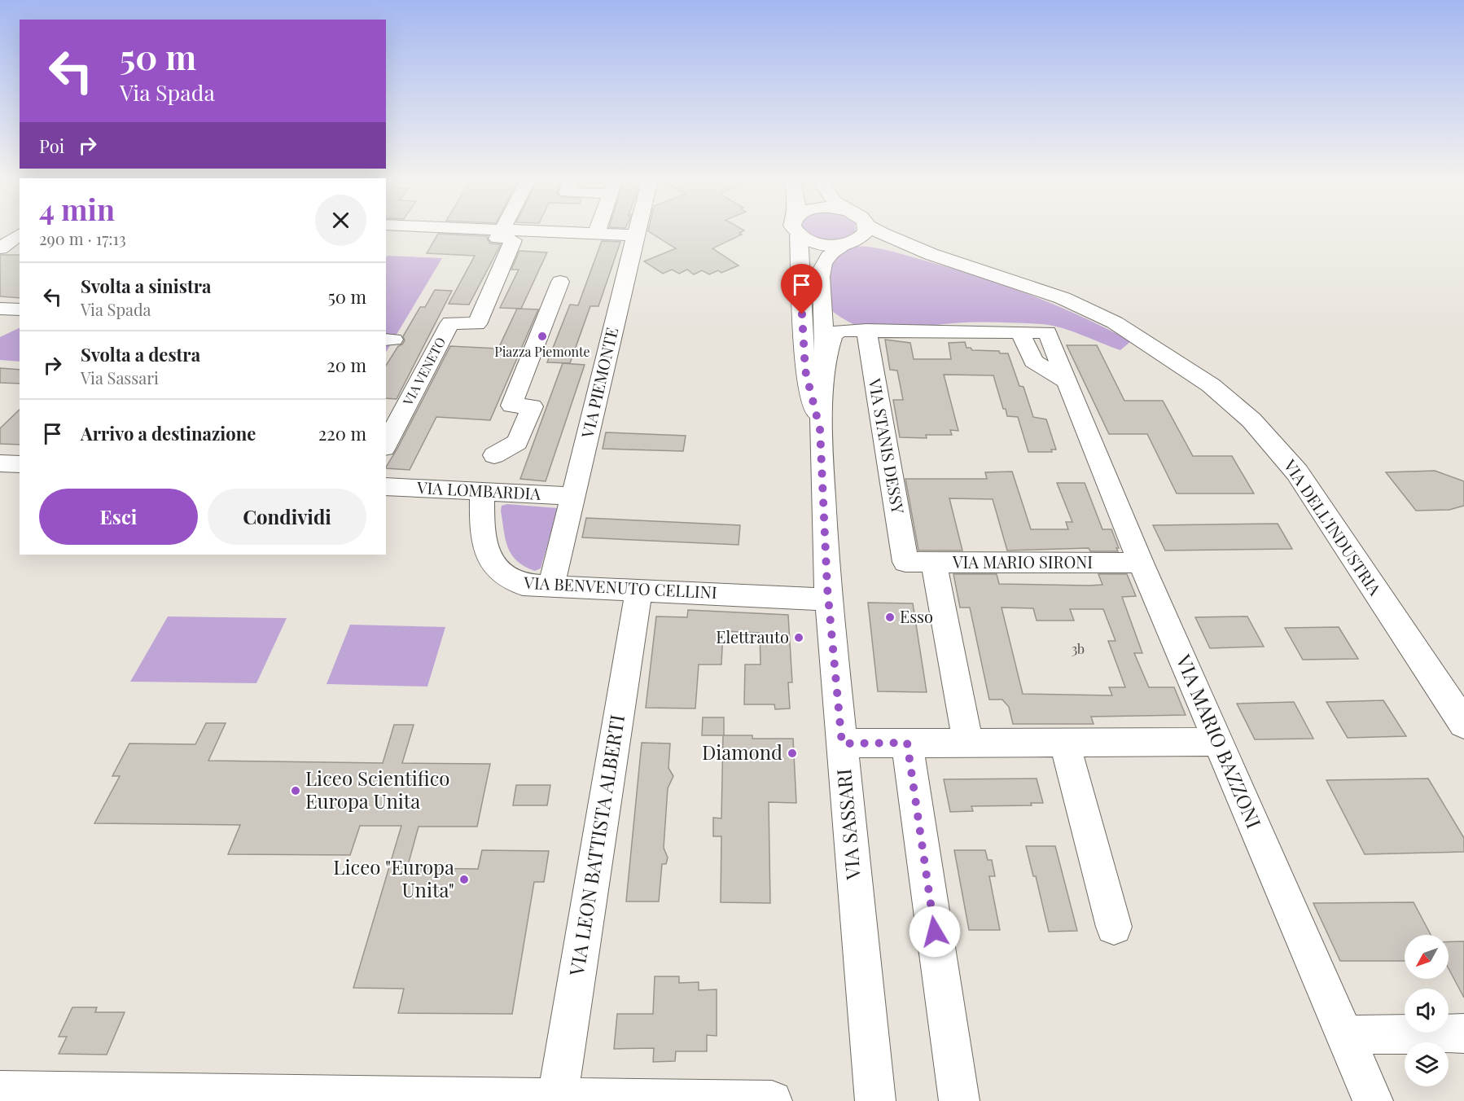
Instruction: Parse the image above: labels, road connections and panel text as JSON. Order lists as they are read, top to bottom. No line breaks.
{"streets":{"main road":["VIA DELL'INDUSTRIA"],"street":["VIA VENETO","VIA PIEMONTE","VIA STANIS DESSY","VIA LOMBARDIA","VIA MARIO SIRONI","VIA BENVENUTO CELLINI","VIA MARIO BAZZONI","VIA SASSARI","VIA LEON BATTISTA ALBERTI"]},"crossings":[["VIA PIEMONTE","VIA LOMBARDIA"],["VIA PIEMONTE","VIA BENVENUTO CELLINI"],["VIA STANIS DESSY","VIA MARIO SIRONI"],["VIA LOMBARDIA","VIA BENVENUTO CELLINI"],["VIA DELL'INDUSTRIA","VIA SASSARI"],["VIA MARIO SIRONI","VIA MARIO BAZZONI"],["VIA BENVENUTO CELLINI","VIA SASSARI"],["VIA BENVENUTO CELLINI","VIA LEON BATTISTA ALBERTI"]],"places":["Piazza Piemonte","Esso","Elettrauto","Diamond","Liceo Scientifico Europa Unita","Liceo \"Europa Unita\""],"house_numbers":["3b"],"north":"bottom left","page":{"turn":["50 m","Via Spada"],"then":"Poi","heading":["4 min","290 m · 17:13"],"list":[{"name":"Svolta a sinistra","note":"Via Spada","value":"50 m"},{"name":"Svolta a destra","note":"Via Sassari","value":"20 m"},{"name":"Arrivo a destinazione","value":"220 m"}],"buttons":["Esci","Condividi"]}}
